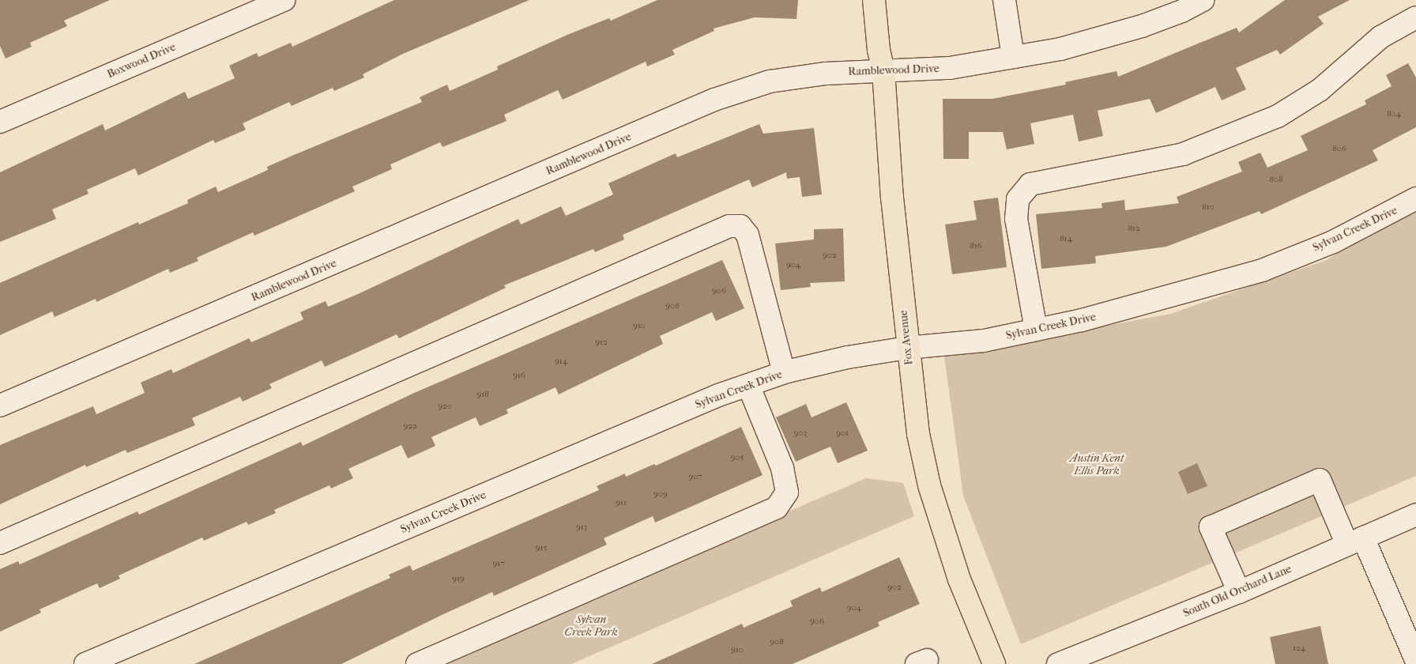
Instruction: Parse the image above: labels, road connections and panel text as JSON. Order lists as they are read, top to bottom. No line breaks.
{"streets":{"main road":["Fox Avenue"],"street":["Boxwood Drive","Ramblewood Drive","Sylvan Creek Drive","South Old Orchard Lane"]},"crossings":[["Ramblewood Drive","Fox Avenue"],["Sylvan Creek Drive","Fox Avenue"]],"parks":["Austin Kent Ellis Park","Sylvan Creek Park"],"house_numbers":["804","806","808","810","812","814","816","902","904","906","908","910","912","914","916","918","920","922","903","901","905","907","909","911","913","915","917","919","902","904","906","908","124","910"]}
